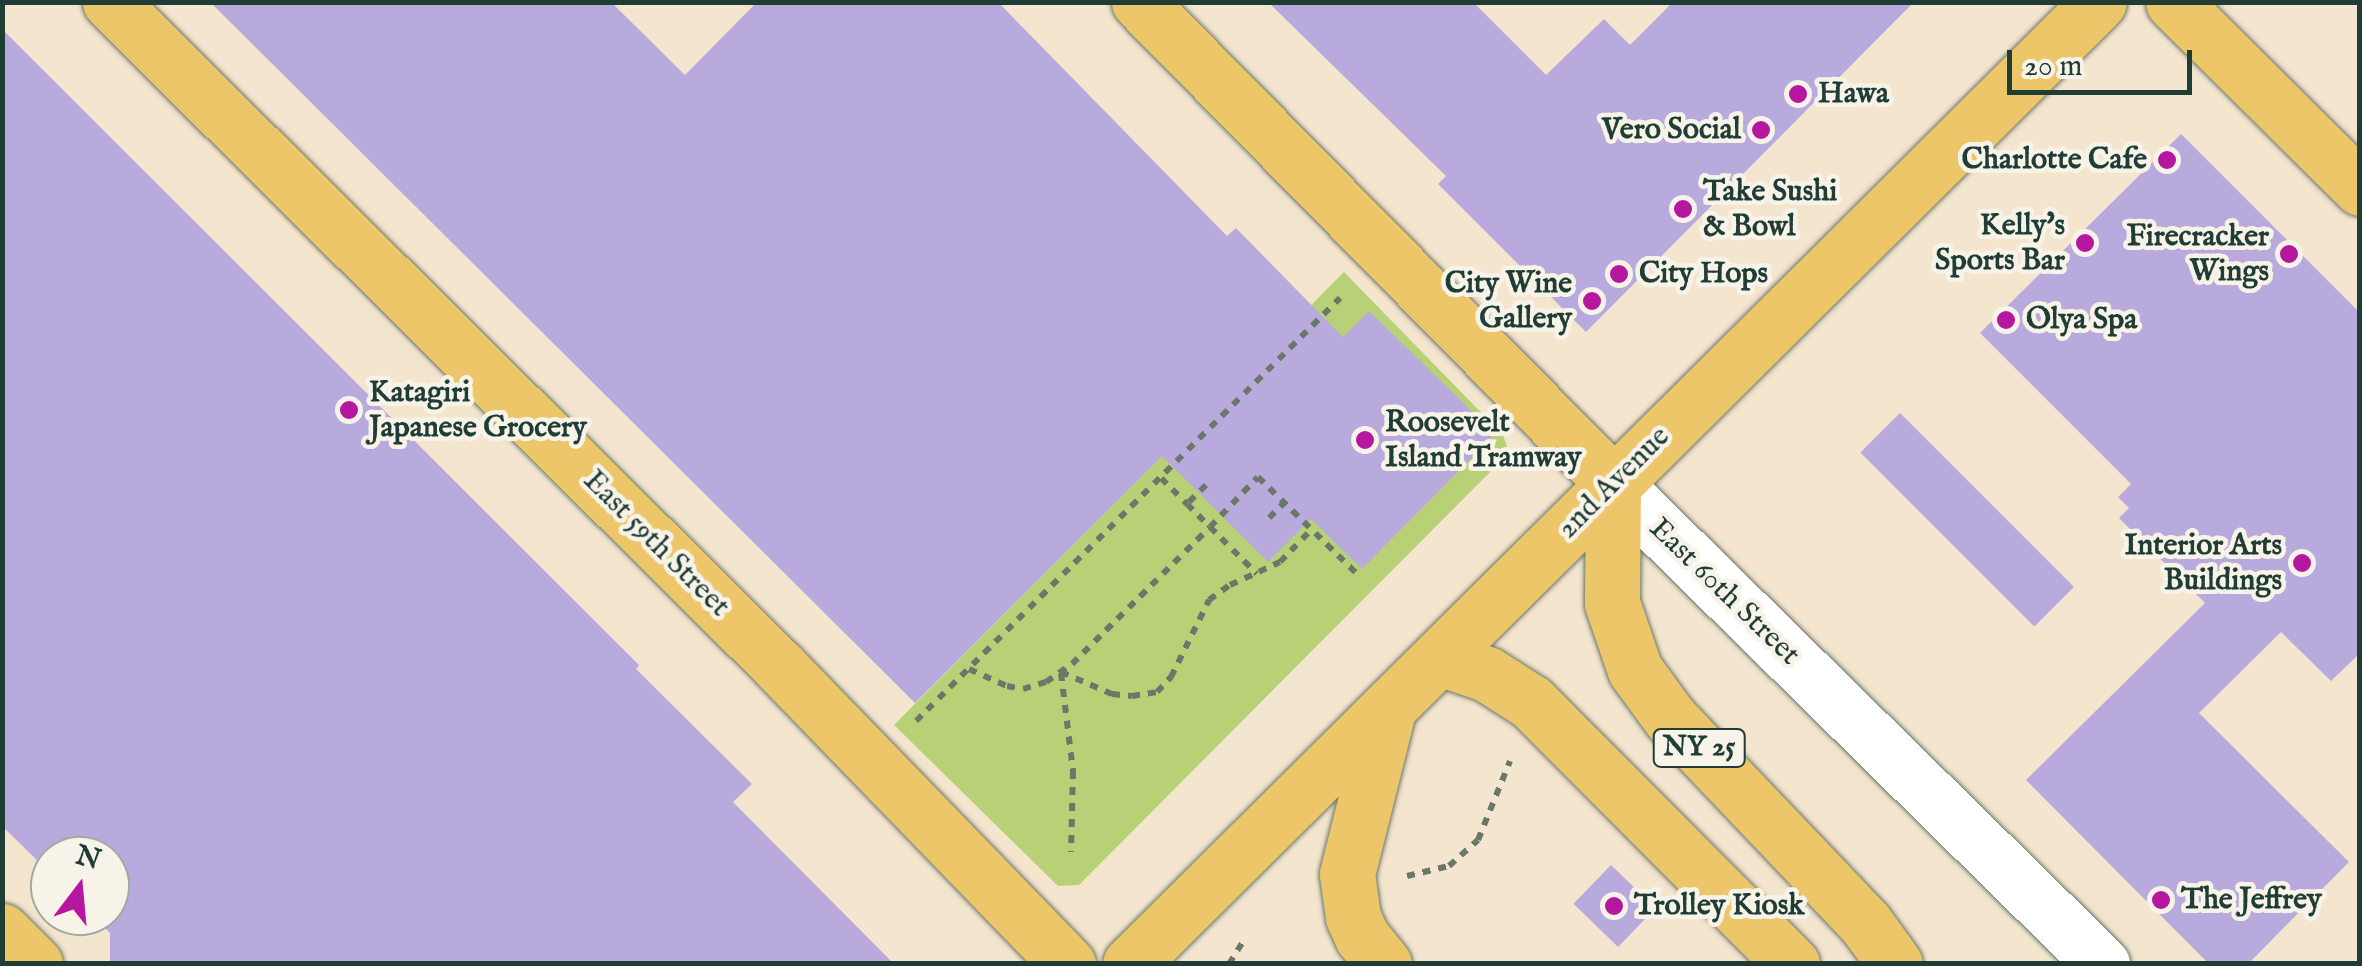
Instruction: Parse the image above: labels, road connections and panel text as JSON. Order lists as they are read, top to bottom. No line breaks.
{"streets":{"main road":["2nd Avenue","East 59th Street","East 60th Street","NY 25"]},"crossings":[["2nd Avenue","East 60th Street"],["2nd Avenue","NY 25"],["East 60th Street","NY 25"]],"places":["Hawa","Vero Social","Charlotte Cafe","Take Sushi & Bowl","Kelly's Sports Bar","Firecracker Wings","City Hops","City Wine Gallery","Olya Spa","Katagiri Japanese Grocery","Roosevelt Island Tramway","Interior Arts Buildings","The Jeffrey","Trolley Kiosk"],"scale_bar":"20 m","north":"top"}
